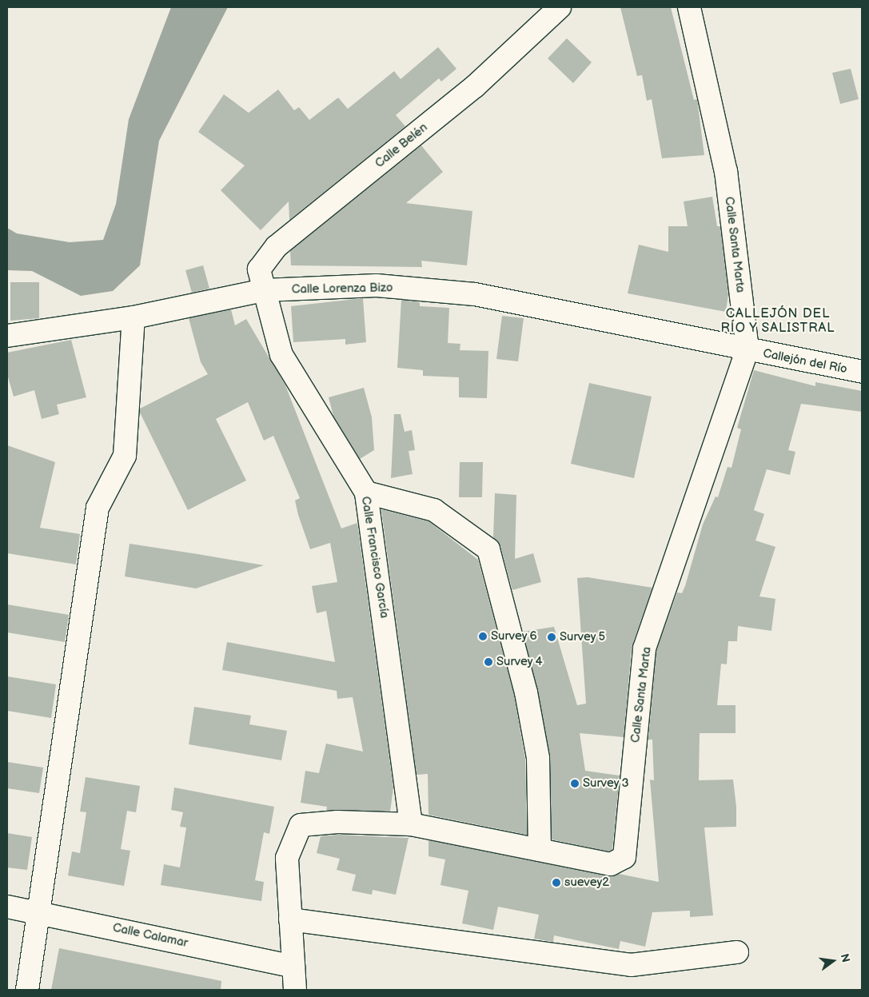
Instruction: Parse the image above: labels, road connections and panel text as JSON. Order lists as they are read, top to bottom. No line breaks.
{"streets":{"street":["Calle Belén","Calle Santa Marta","Calle Lorenza Bizo","Callejón del Río","Calle Francisco García","Calle Calamar"]},"crossings":[["Calle Belén","Calle Lorenza Bizo"],["Calle Belén","Calle Francisco García"],["Calle Santa Marta","Calle Lorenza Bizo"],["Calle Santa Marta","Callejón del Río"],["Calle Santa Marta","Calle Francisco García"],["Calle Santa Marta","Calle Calamar"],["Calle Lorenza Bizo","Callejón del Río"],["Calle Lorenza Bizo","Calle Francisco García"]],"districts":["CALLEJÓN DEL RÍO Y SALISTRAL"],"places":["Survey 6","Survey 5","Survey 4","Survey 3","suevey2"],"north":"right"}
